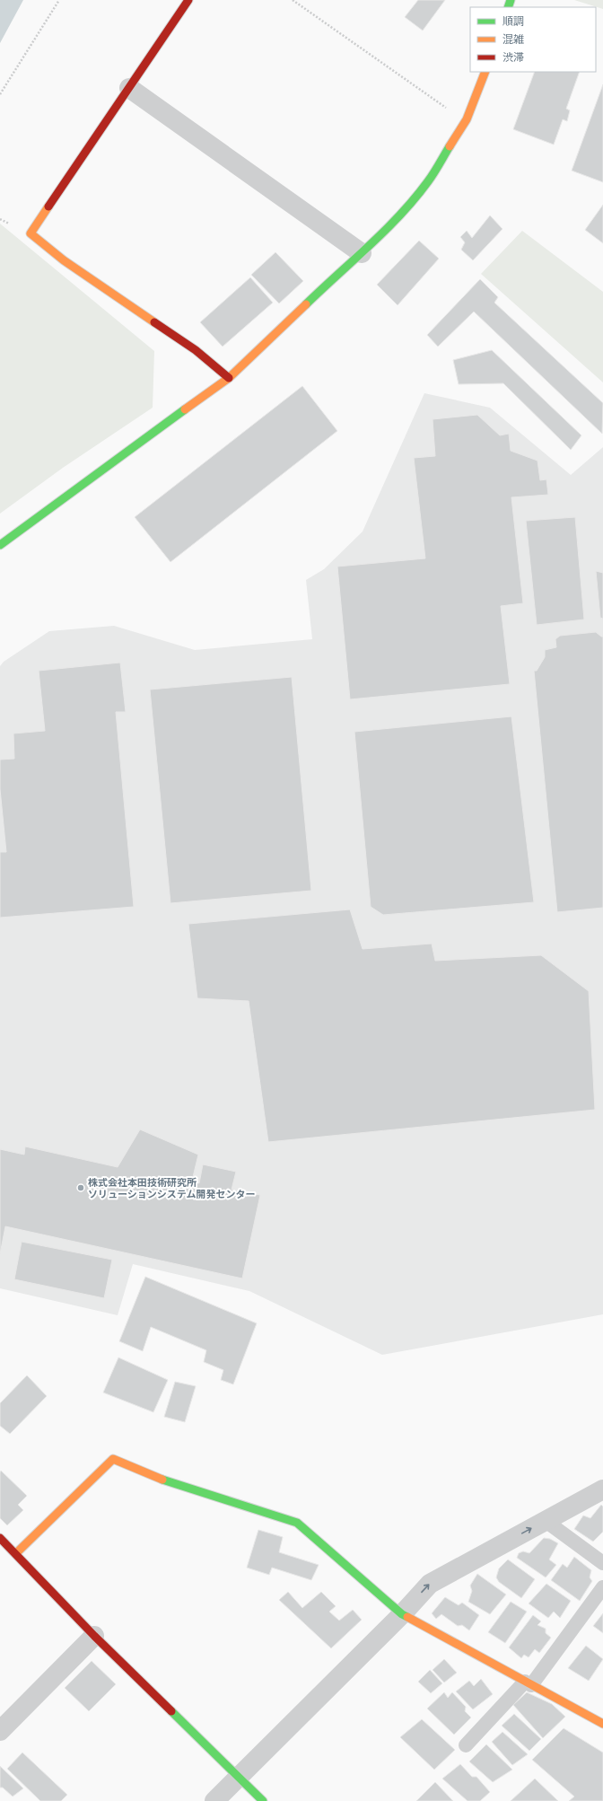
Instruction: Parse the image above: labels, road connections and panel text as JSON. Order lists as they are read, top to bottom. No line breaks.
{"places":["株式会社本田技術研究所 ソリューションシステム開発センター"],"legend":["順調","混雑","渋滞"]}
